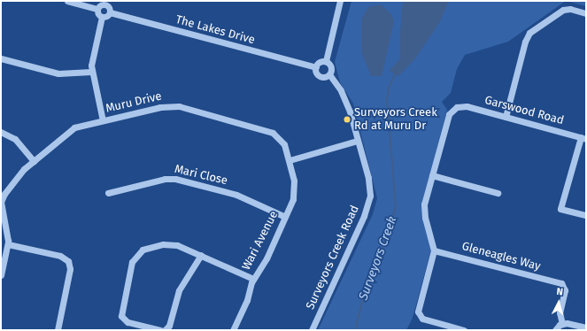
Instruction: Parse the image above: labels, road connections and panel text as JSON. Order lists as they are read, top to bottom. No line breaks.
{"streets":{"street":["The Lakes Drive","Muru Drive","Garswood Road","Mari Close","Wari Avenue","Gleneagles Way","Surveyors Creek Road"]},"crossings":[["The Lakes Drive","Surveyors Creek Road"],["Muru Drive","Wari Avenue"],["Mari Close","Wari Avenue"]],"water":["Surveyors Creek"],"places":["Surveyors Creek Rd at Muru Dr"],"north":"top"}
